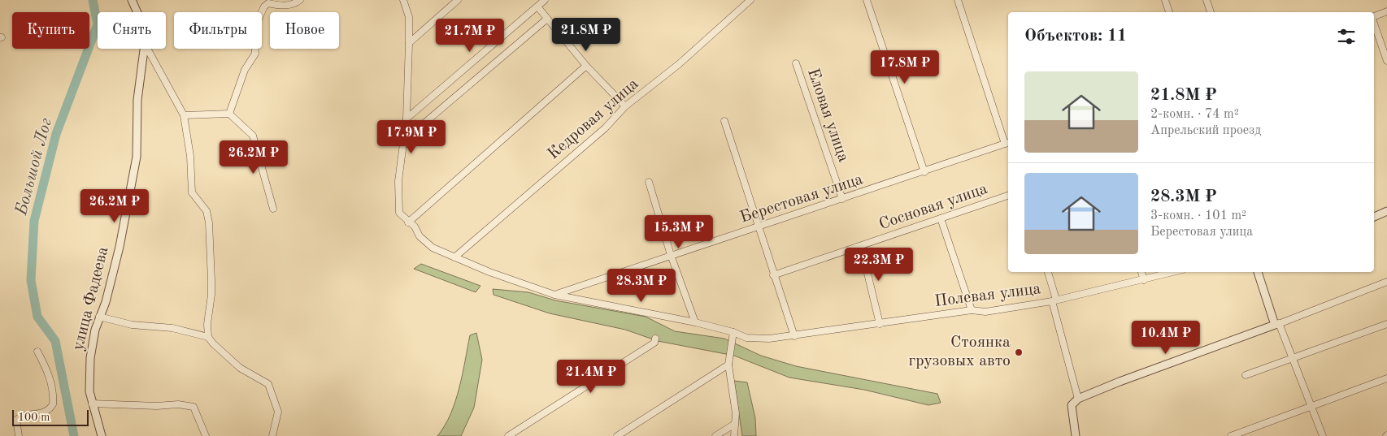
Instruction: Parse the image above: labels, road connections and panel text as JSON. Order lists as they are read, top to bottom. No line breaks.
{"streets":{"street":["Еловая улица","Кедровая улица","Берестовая улица","Сосновая улица","Полевая улица","улица Фадеева"]},"crossings":[["Еловая улица","Берестовая улица"],["Кедровая улица","Полевая улица"],["Берестовая улица","Полевая улица"]],"water":["Большой Лог"],"places":["Стоянка грузовых авто"],"scale_bar":"100 m","page":{"chip":["Купить","Снять","Фильтры","Новое"],"heading":"Объектов: 11","price":["21.8M ₽","21.7M ₽","17.8M ₽","17.9M ₽","26.2M ₽","26.2M ₽","15.3M ₽","22.3M ₽","28.3M ₽","10.4M ₽","21.4M ₽"],"list":[{"name":"21.8M ₽","note":"2-комн. · 74 m² · Апрельский проезд"},{"name":"28.3M ₽","note":"3-комн. · 101 m² · Берестовая улица"}],"scale":"100 m"}}
